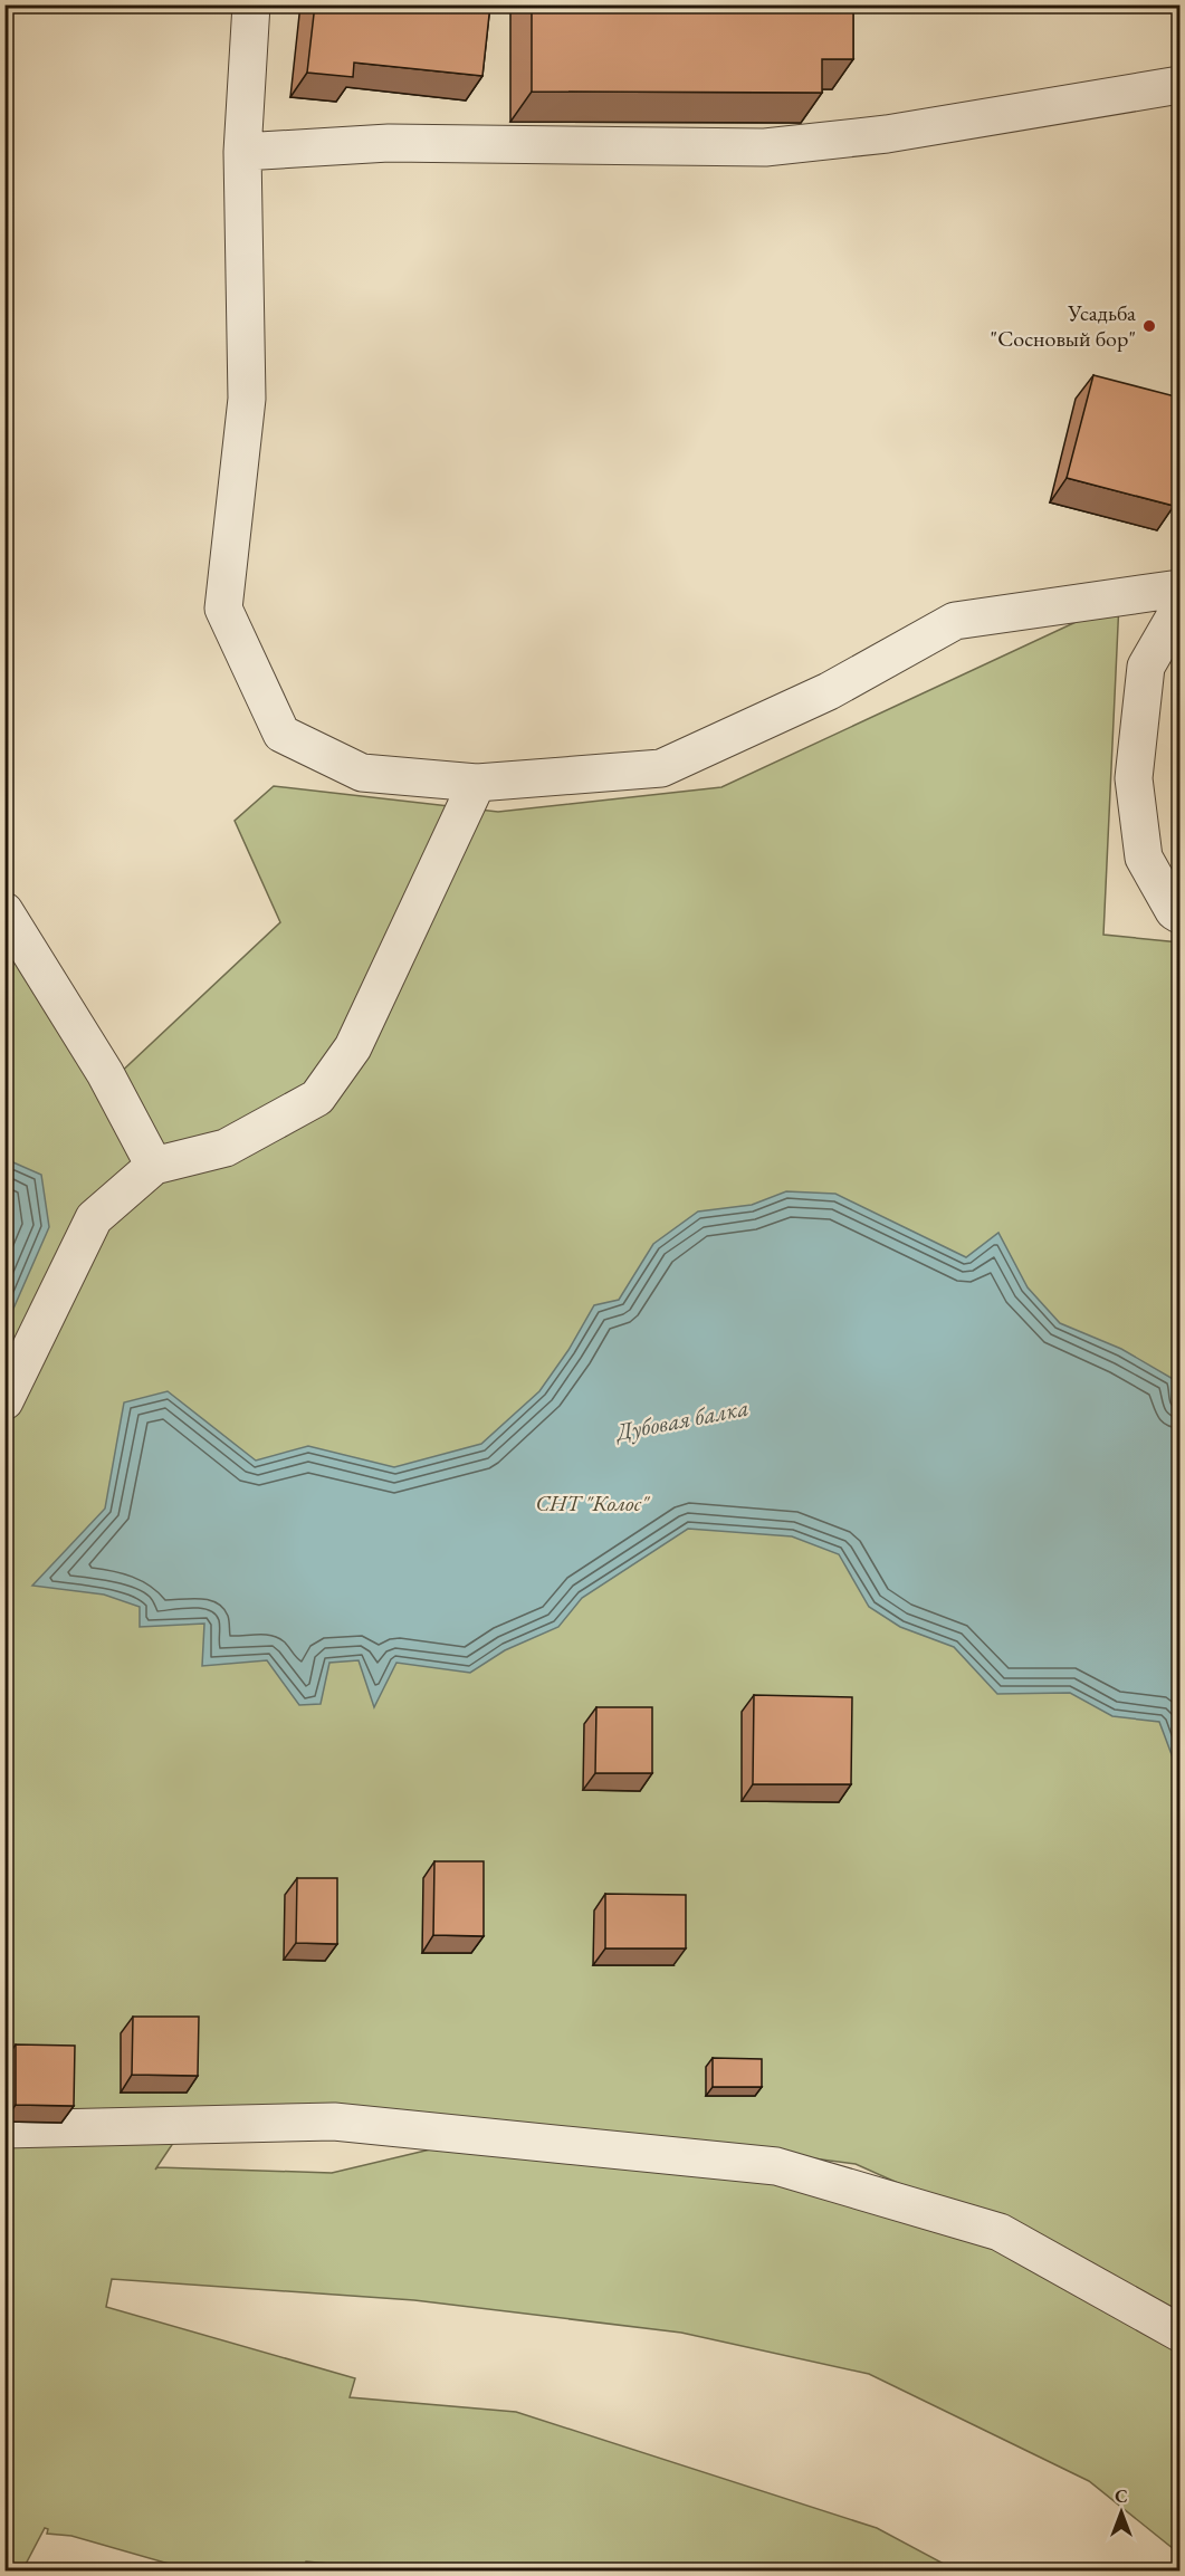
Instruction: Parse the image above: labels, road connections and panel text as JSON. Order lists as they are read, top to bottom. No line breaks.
{"water":["Дубовая балка"],"parks":["СНТ \"Колос\""],"places":["Усадьба \"Сосновый бор\""],"north":"top"}
